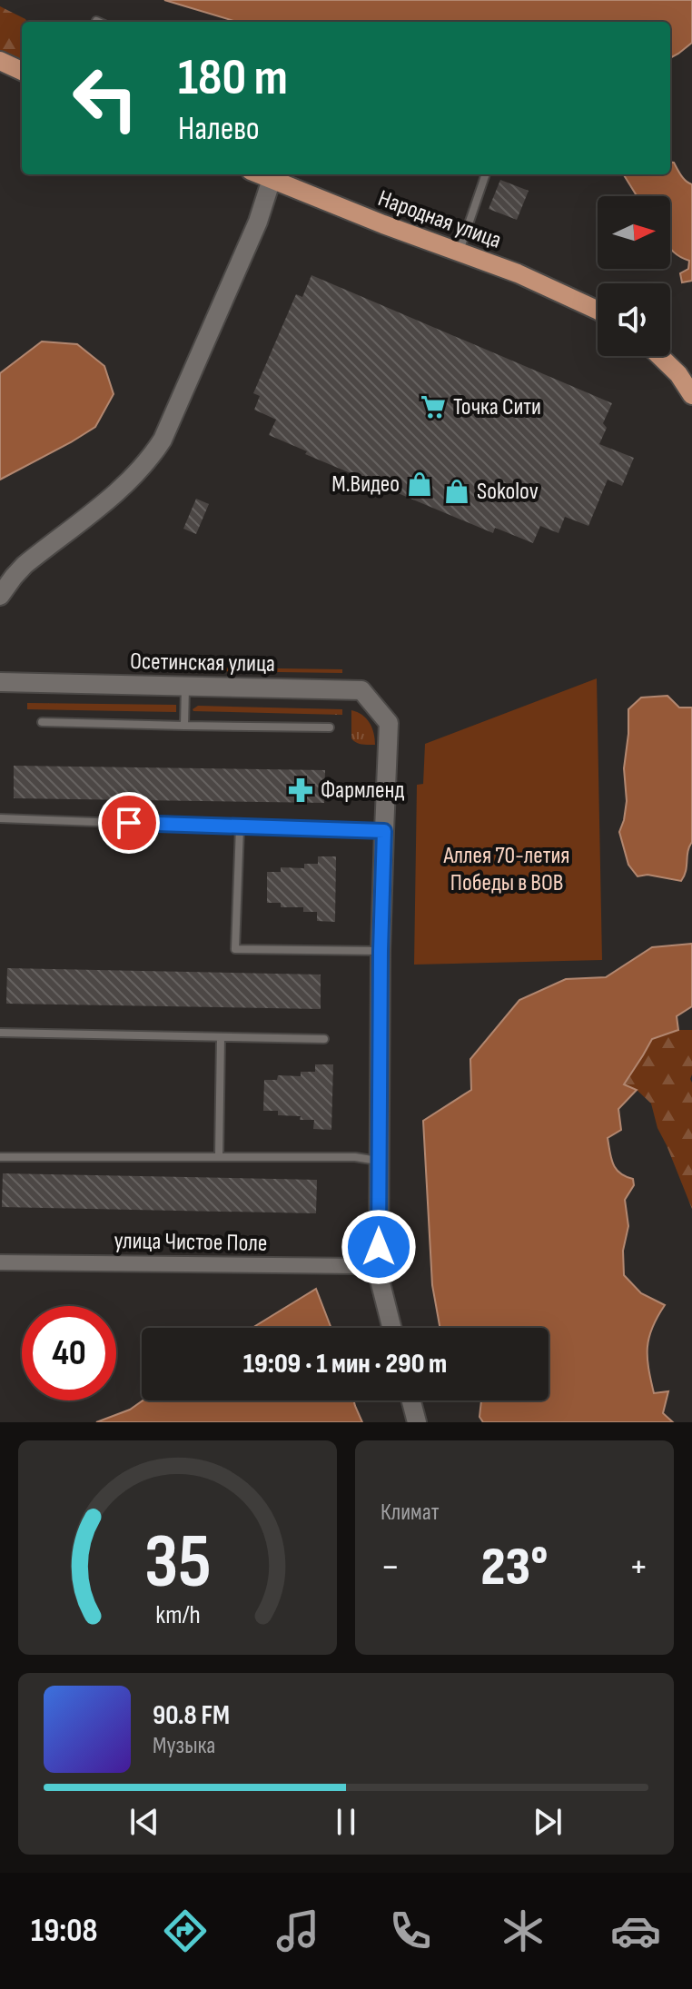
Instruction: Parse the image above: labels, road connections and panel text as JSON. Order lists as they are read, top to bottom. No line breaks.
{"streets":{"main road":["Народная улица"],"street":["Осетинская улица","улица Чистое Поле"]},"parks":["Аллея 70-летия Победы в ВОВ"],"places":{"supermarket":["Точка Сити"],"shop":["М.Видео","Sokolov"],"pharmacy":["Фармленд"]},"north":"right","page":{"turn":["180 m","Налево"],"limit":"40","trip":"19:09 · 1 мин · 290 m","tile":"Климат","heat":["−","23°","+"],"song":["90.8 FM","Музыка"],"tabs":"19:08","gauge":["35","km/h"]}}
